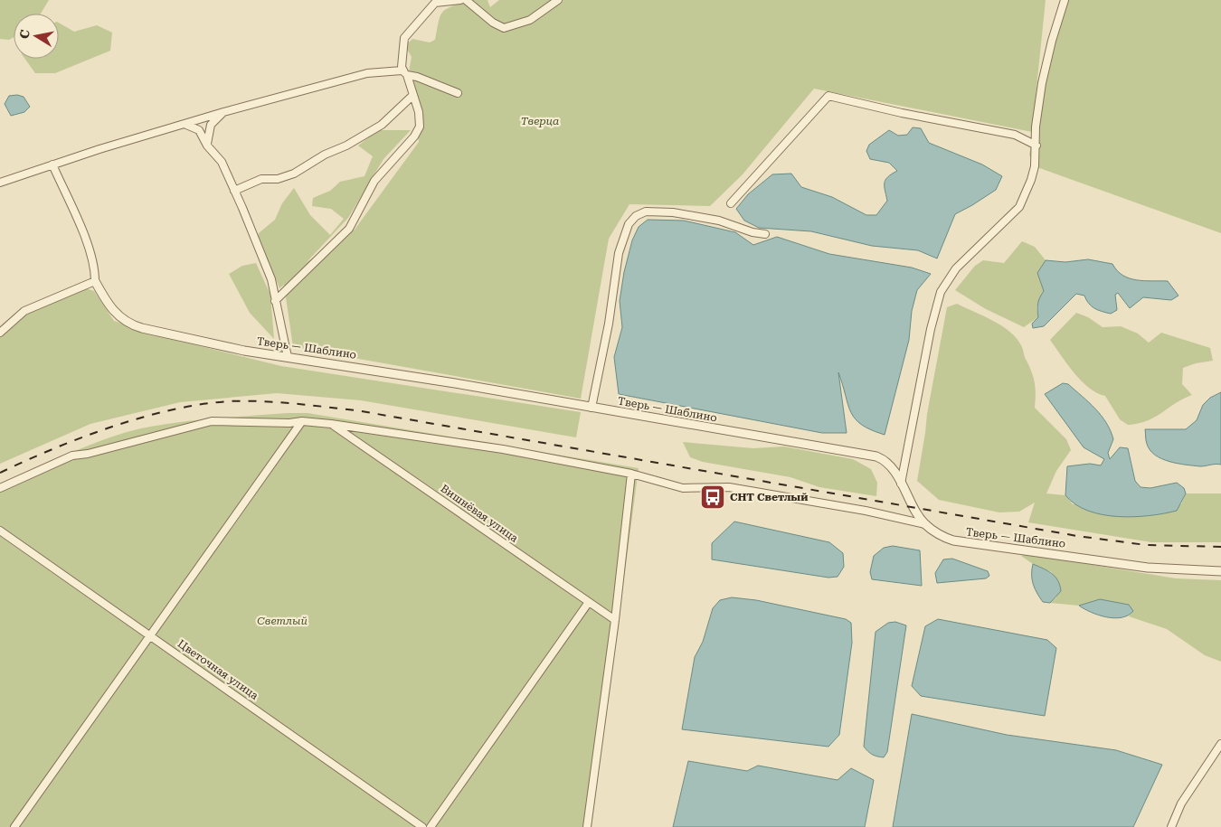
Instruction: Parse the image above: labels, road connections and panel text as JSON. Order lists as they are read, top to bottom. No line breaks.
{"streets":{"street":["Тверь — Шаблино","Вишнёвая улица","Цветочная улица"]},"parks":["Тверца","Светлый"],"places":{"bus stop":["СНТ Светлый"]},"north":"left"}
